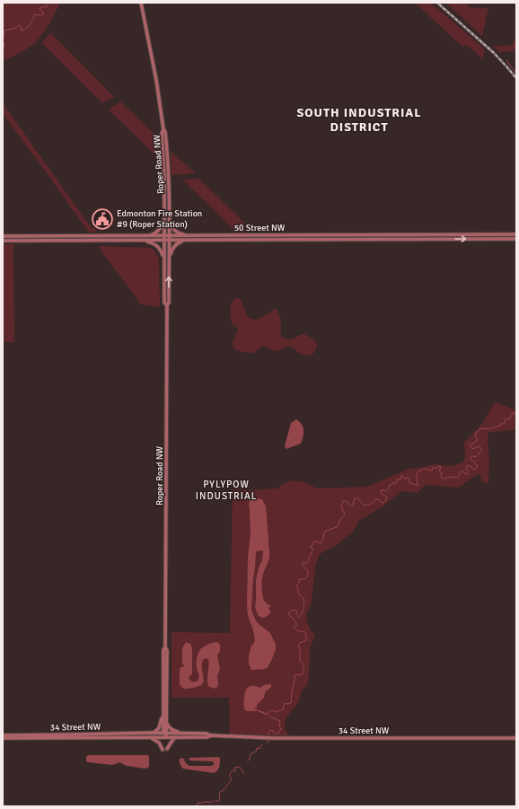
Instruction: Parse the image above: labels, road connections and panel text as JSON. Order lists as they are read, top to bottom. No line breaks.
{"streets":{"main road":["Roper Road NW","50 Street NW","34 Street NW"]},"crossings":[["Roper Road NW","50 Street NW"],["Roper Road NW","34 Street NW"]],"districts":["SOUTH INDUSTRIAL DISTRICT","PYLYPOW INDUSTRIAL"],"places":{"public building":["Edmonton Fire Station #9 (Roper Station)"]}}
